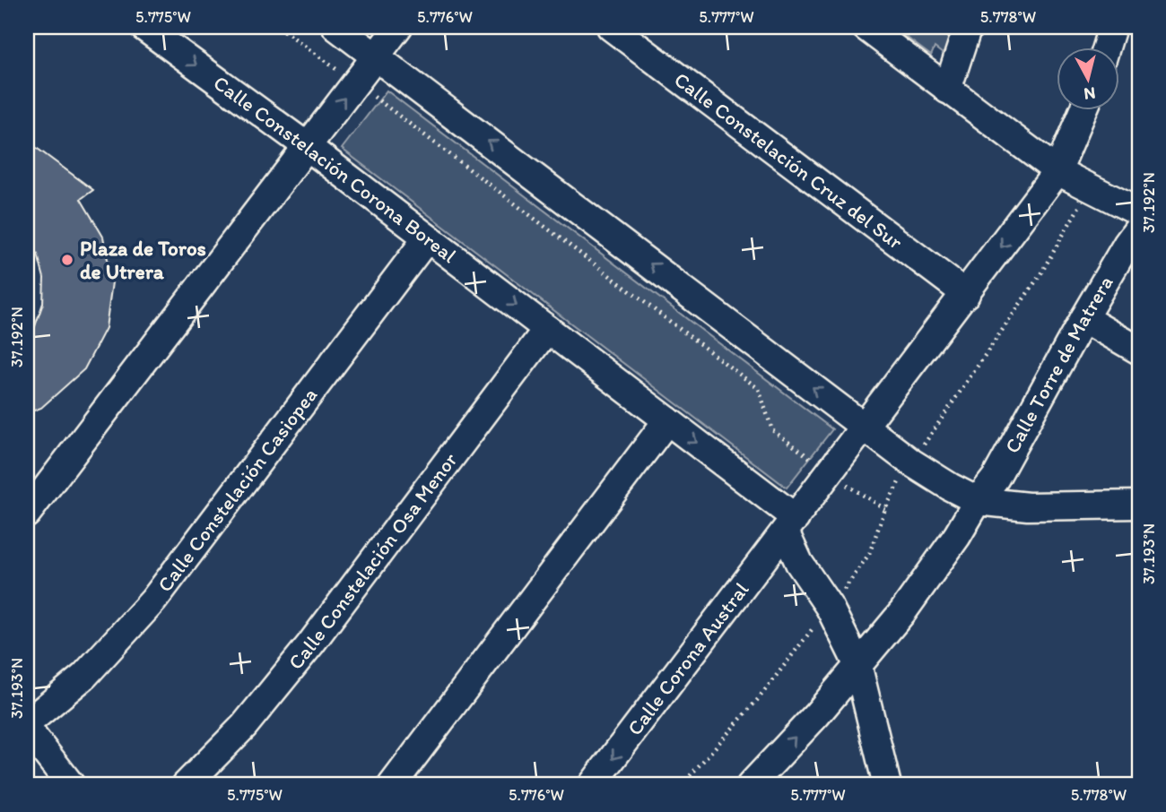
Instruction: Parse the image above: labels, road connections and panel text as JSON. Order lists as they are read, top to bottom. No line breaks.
{"streets":{"street":["Calle Constelación Cruz del Sur","Calle Constelación Corona Boreal","Calle Torre de Matrera","Calle Constelación Casiopea","Calle Constelación Osa Menor","Calle Corona Austral"]},"crossings":[["Calle Constelación Cruz del Sur","Calle Corona Austral"],["Calle Constelación Corona Boreal","Calle Constelación Casiopea"],["Calle Constelación Corona Boreal","Calle Constelación Osa Menor"],["Calle Constelación Corona Boreal","Calle Corona Austral"]],"places":["Plaza de Toros de Utrera"],"north":"bottom","coordinates":["5.775°W","5.776°W","5.777°W","5.778°W","37.192°N","37.193°N"]}
